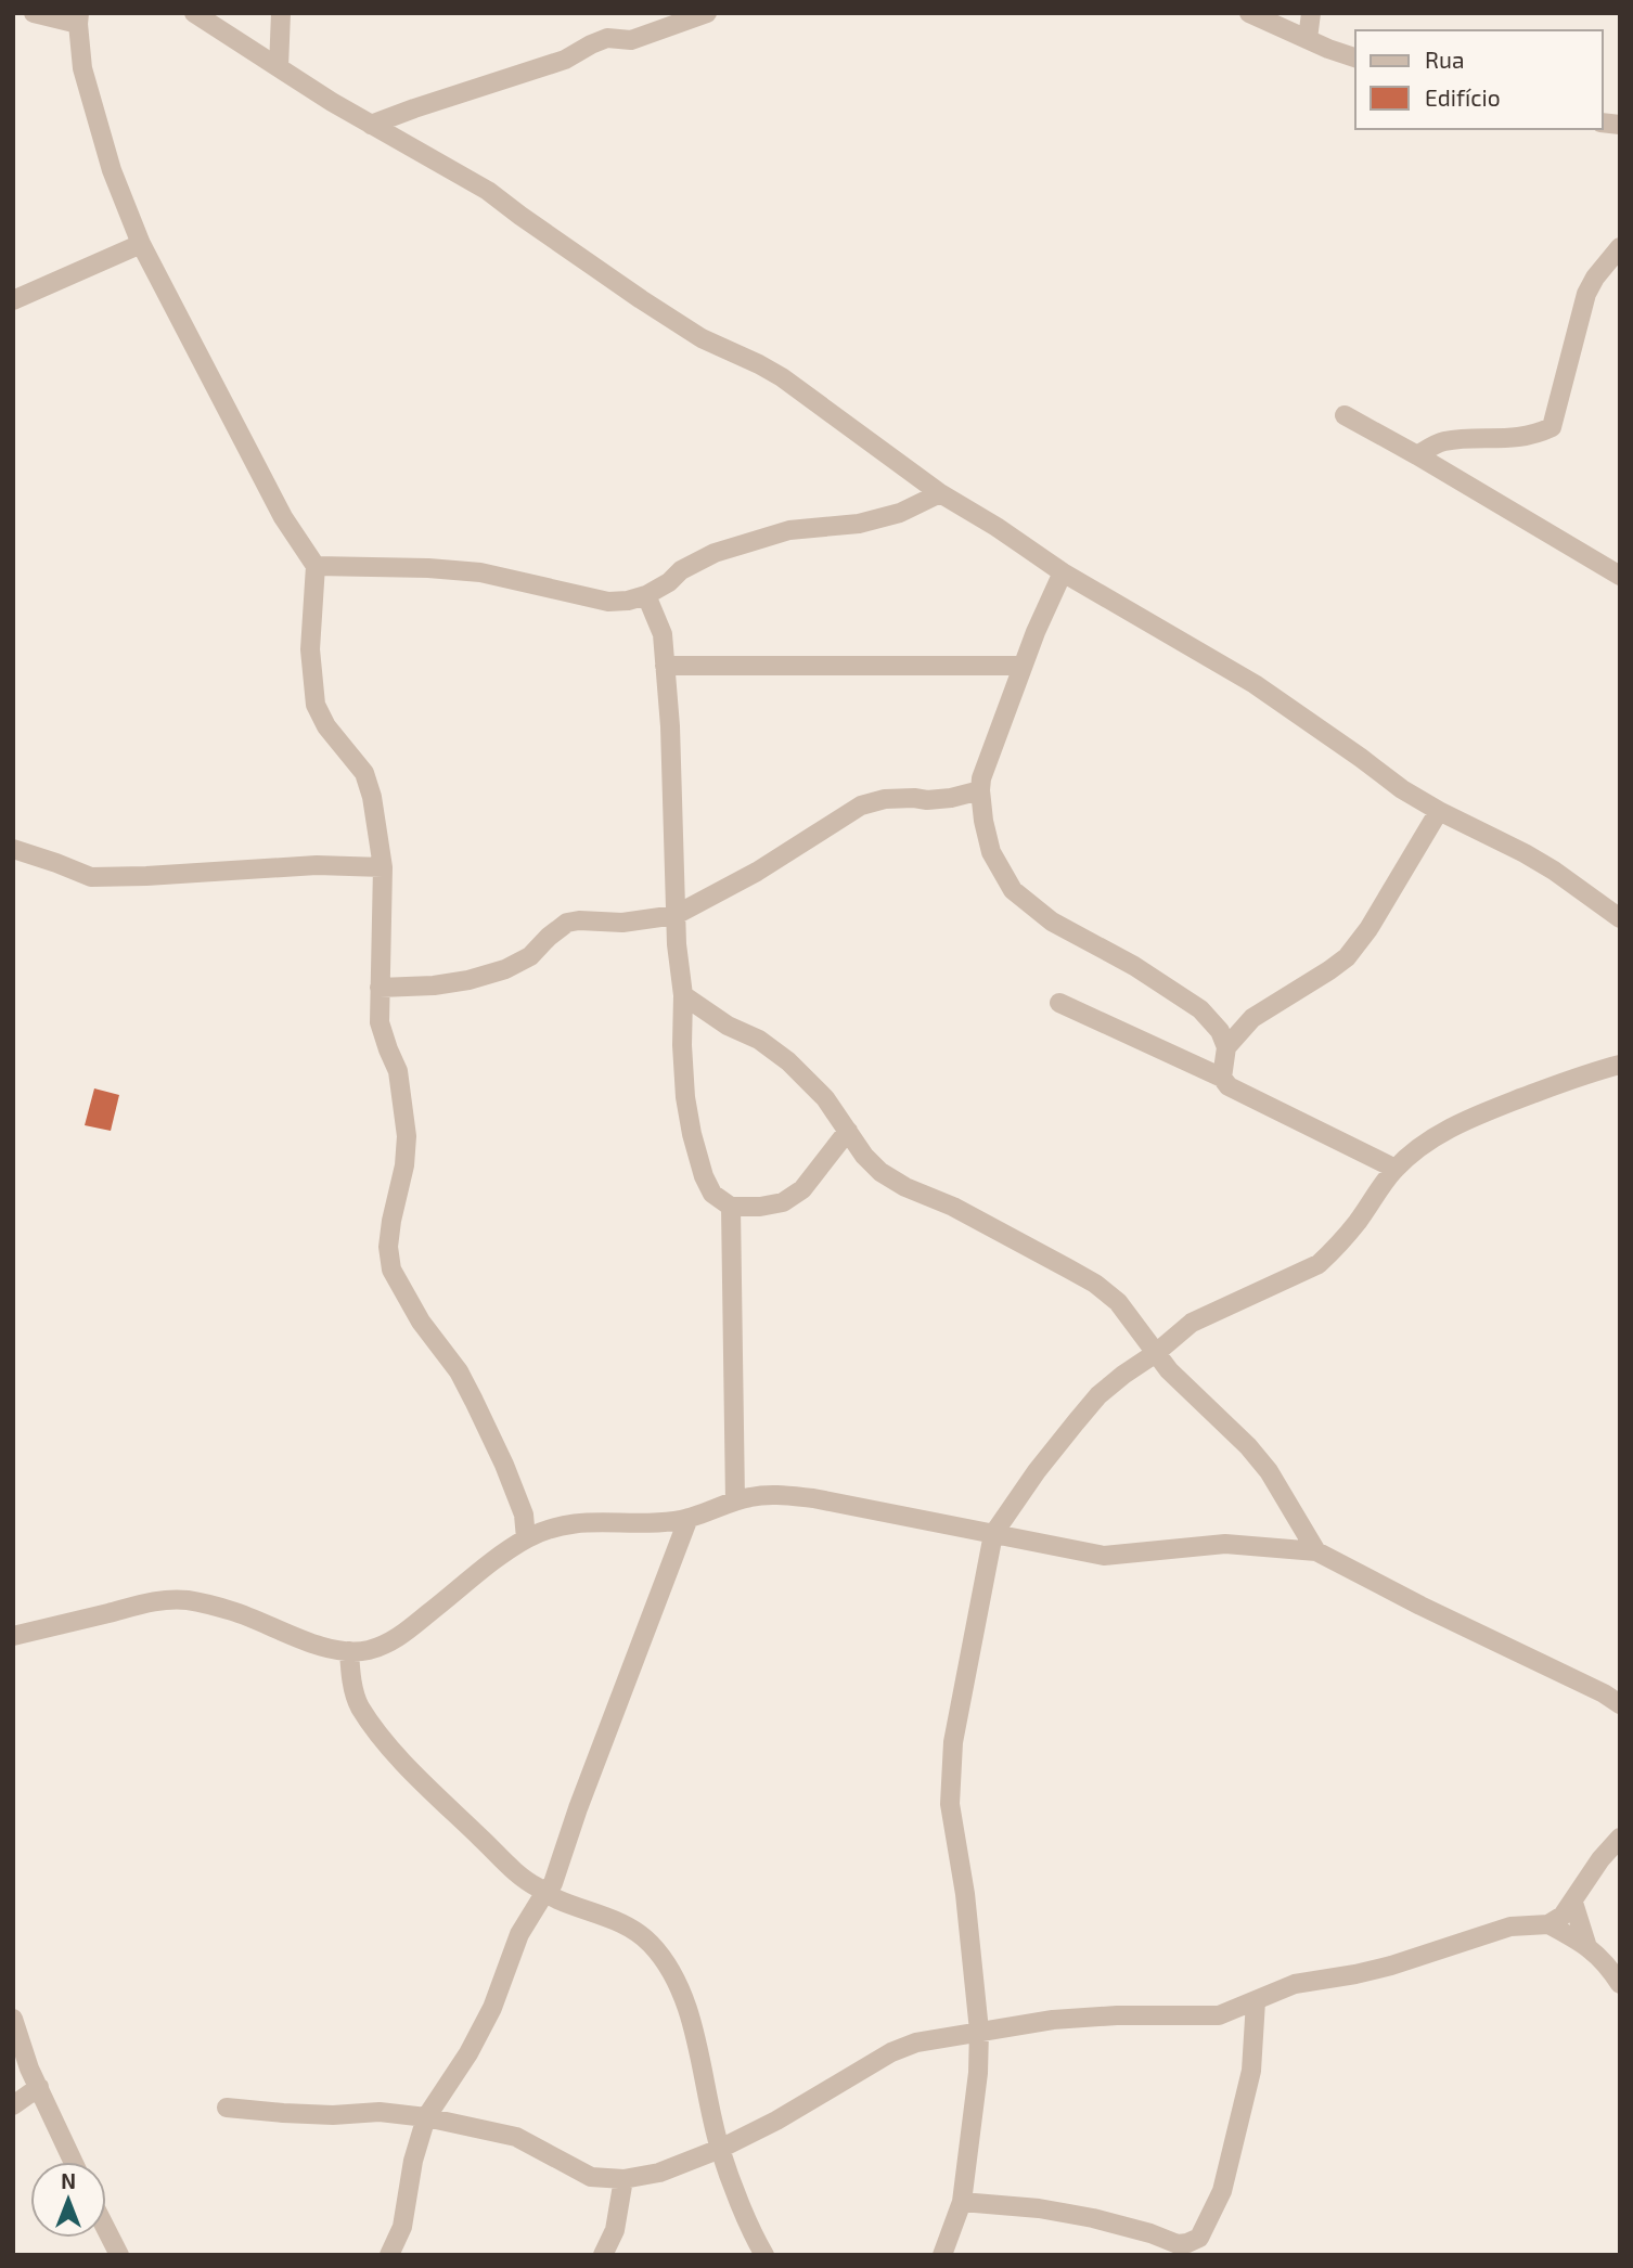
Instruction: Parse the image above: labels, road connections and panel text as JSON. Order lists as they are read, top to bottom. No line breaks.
{"legend":["Rua","Edifício"],"north":"top"}
